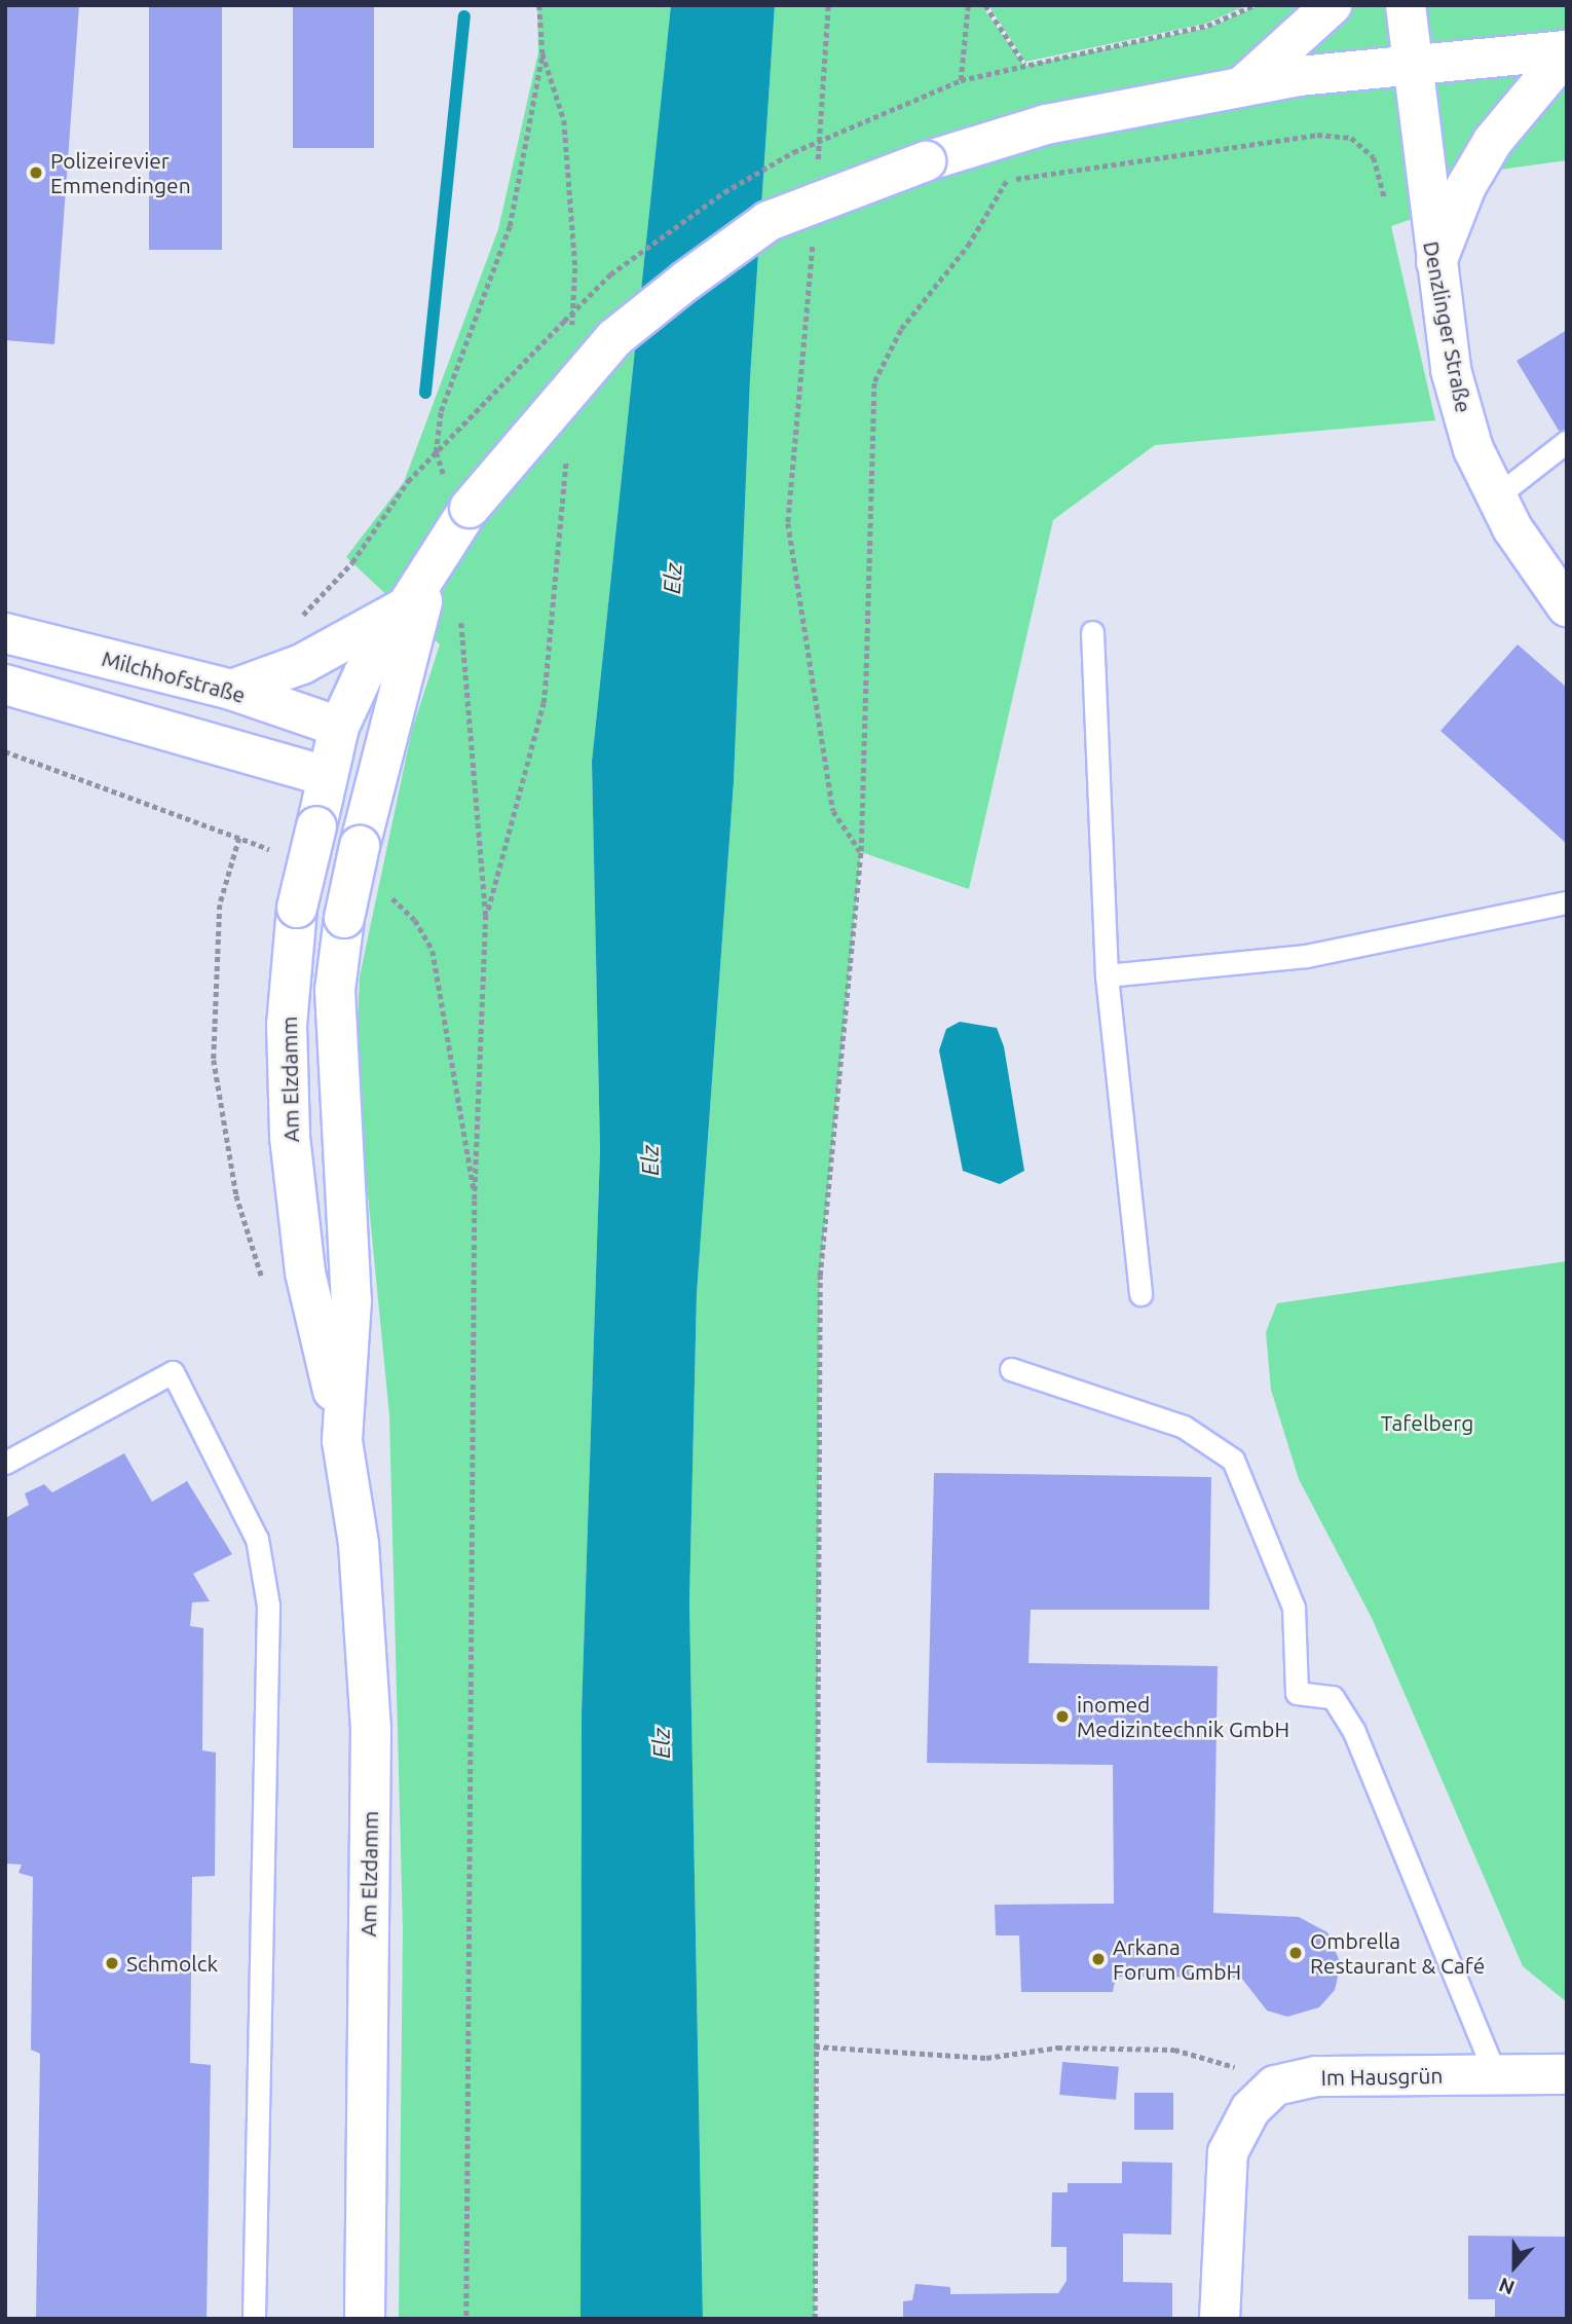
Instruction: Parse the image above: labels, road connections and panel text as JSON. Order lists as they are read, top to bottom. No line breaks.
{"streets":{"main road":["Denzlinger Straße","Milchhofstraße","Am Elzdamm","Im Hausgrün"]},"crossings":[["Milchhofstraße","Am Elzdamm"]],"water":["Elz"],"parks":["Tafelberg"],"places":["Polizeirevier Emmendingen","inomed Medizintechnik GmbH","Ombrella Restaurant & Café","Arkana Forum GmbH","Schmolck"],"north":"bottom"}
